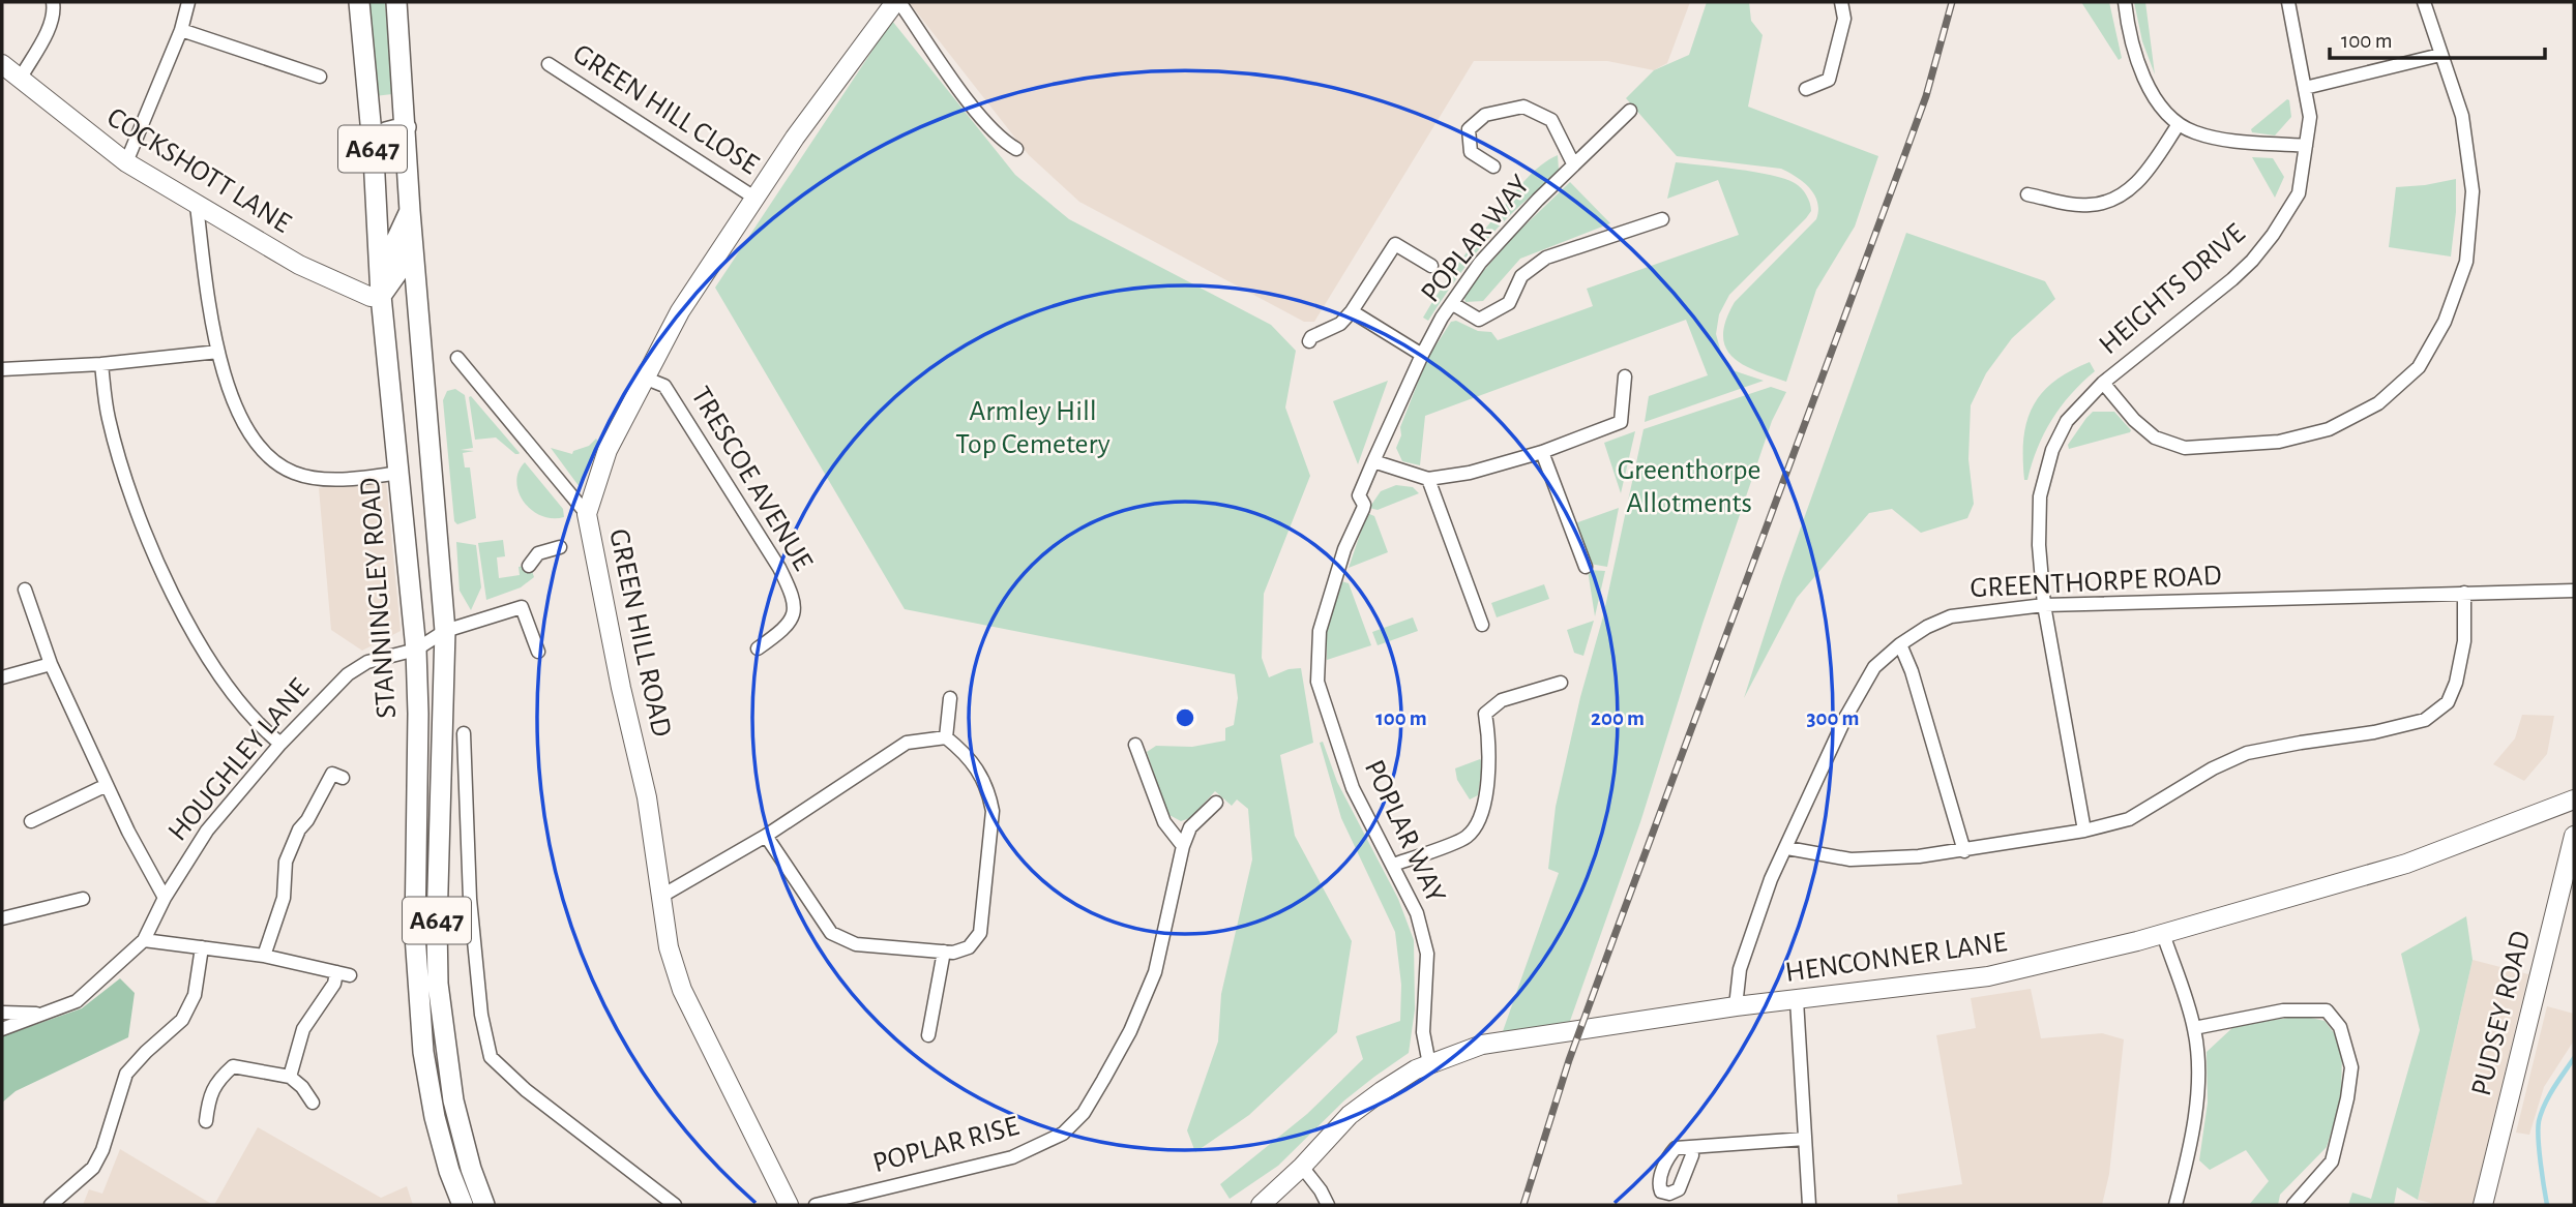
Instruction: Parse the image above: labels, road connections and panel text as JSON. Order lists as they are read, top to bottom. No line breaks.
{"streets":{"main road":["A647","STANNINGLEY ROAD"],"street":["GREEN HILL CLOSE","COCKSHOTT LANE","POPLAR WAY","HEIGHTS DRIVE","TRESCOE AVENUE","GREENTHORPE ROAD","GREEN HILL ROAD","HOUGHLEY LANE","HENCONNER LANE","PUDSEY ROAD","POPLAR RISE"]},"crossings":[["GREEN HILL CLOSE","GREEN HILL ROAD"],["A647","STANNINGLEY ROAD"],["COCKSHOTT LANE","STANNINGLEY ROAD"],["POPLAR WAY","HENCONNER LANE"],["HEIGHTS DRIVE","GREENTHORPE ROAD"],["TRESCOE AVENUE","GREEN HILL ROAD"],["GREENTHORPE ROAD","HENCONNER LANE"],["STANNINGLEY ROAD","HOUGHLEY LANE"]],"parks":["Armley Hill Top Cemetery","Greenthorpe Allotments"],"scale_bar":"100 m","rings":["100 m","200 m","300 m"]}
